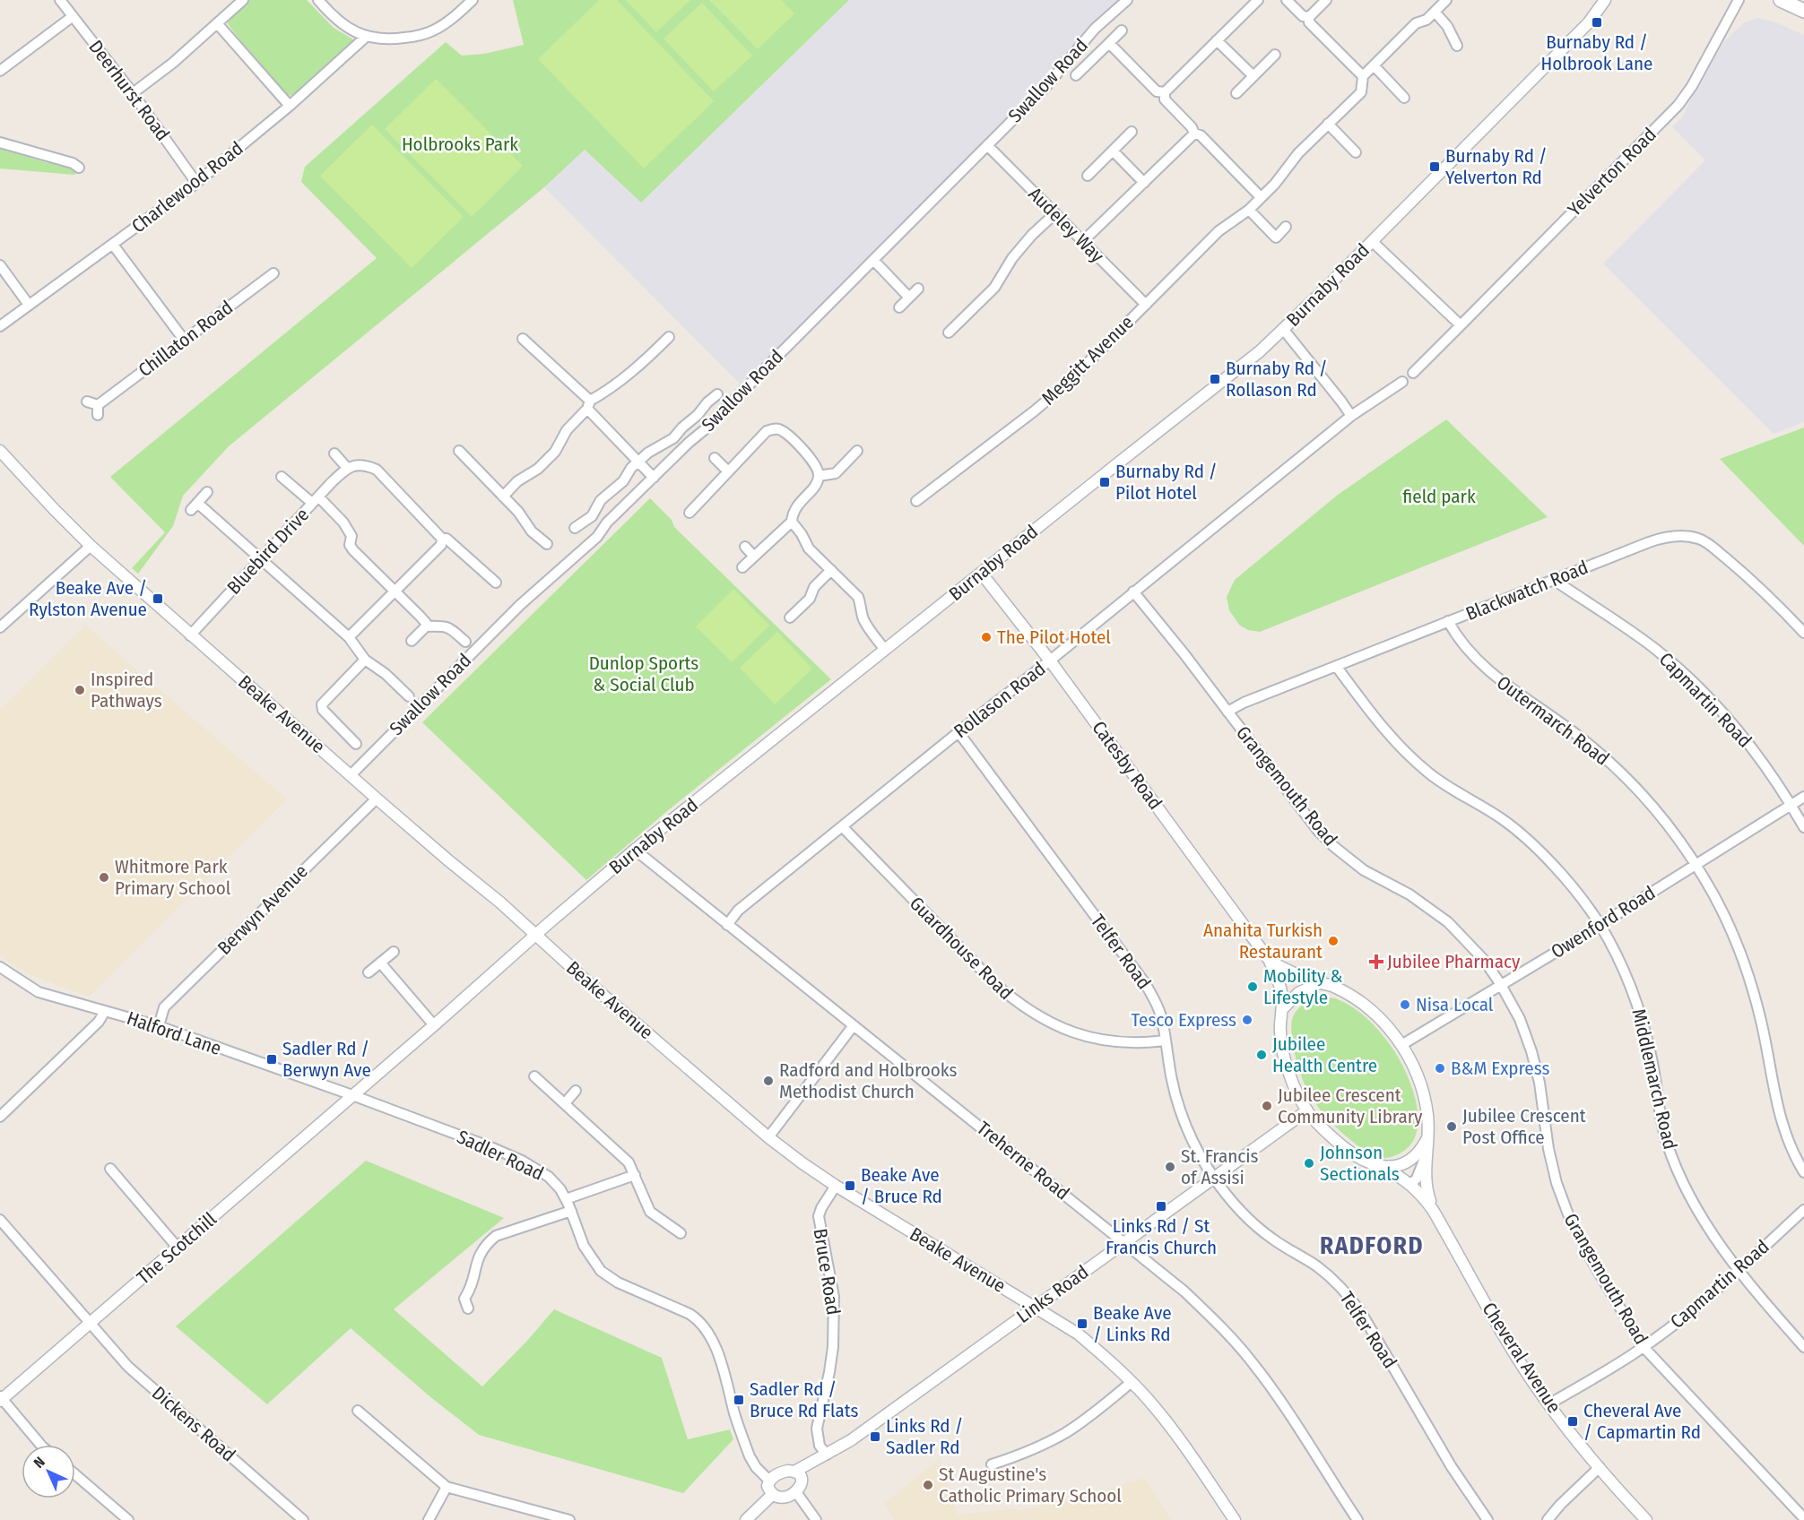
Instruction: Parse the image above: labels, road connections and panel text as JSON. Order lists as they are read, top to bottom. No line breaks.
{"streets":{"street":["Swallow Road","Deerhurst Road","Yelverton Road","Charlewood Road","Audeley Way","Burnaby Road","Chillaton Road","Meggitt Avenue","Bluebird Drive","Blackwatch Road","Rollason Road","Capmartin Road","Beake Avenue","Outermarch Road","Catesby Road","Grangemouth Road","Berwyn Avenue","Owenford Road","Guardhouse Road","Telfer Road","Halford Lane","Middlemarch Road","Sadler Road","Treherne Road","The Scotchill","Bruce Road","Links Road","Cheveral Avenue","Dickens Road"]},"crossings":[["Swallow Road","Audeley Way"],["Swallow Road","Beake Avenue"],["Deerhurst Road","Charlewood Road"],["Audeley Way","Meggitt Avenue"],["Burnaby Road","Beake Avenue"],["Burnaby Road","Catesby Road"],["Burnaby Road","Halford Lane"],["Burnaby Road","Sadler Road"],["Burnaby Road","Treherne Road"],["Burnaby Road","The Scotchill"],["Bluebird Drive","Beake Avenue"],["Blackwatch Road","Capmartin Road"],["Blackwatch Road","Outermarch Road"],["Blackwatch Road","Grangemouth Road"],["Blackwatch Road","Middlemarch Road"],["Rollason Road","Catesby Road"],["Rollason Road","Grangemouth Road"],["Rollason Road","Guardhouse Road"],["Rollason Road","Telfer Road"],["Rollason Road","Treherne Road"],["Capmartin Road","Grangemouth Road"],["Capmartin Road","Owenford Road"],["Capmartin Road","Middlemarch Road"],["Capmartin Road","Cheveral Avenue"],["Beake Avenue","Berwyn Avenue"],["Beake Avenue","Bruce Road"],["Beake Avenue","Links Road"],["Outermarch Road","Owenford Road"],["Catesby Road","Owenford Road"],["Catesby Road","Links Road"],["Catesby Road","Cheveral Avenue"],["Grangemouth Road","Owenford Road"],["Berwyn Avenue","Halford Lane"],["Owenford Road","Middlemarch Road"],["Owenford Road","Links Road"],["Owenford Road","Cheveral Avenue"],["Guardhouse Road","Telfer Road"],["Telfer Road","Links Road"],["Halford Lane","Sadler Road"],["Halford Lane","The Scotchill"],["Sadler Road","The Scotchill"],["Sadler Road","Links Road"],["Treherne Road","Links Road"],["The Scotchill","Dickens Road"],["Bruce Road","Links Road"],["Links Road","Cheveral Avenue"]],"districts":["RADFORD"],"parks":["Holbrooks Park","field park","Dunlop Sports & Social Club"],"places":{"transit":["Burnaby Rd / Holbrook Lane","Burnaby Rd / Yelverton Rd","Burnaby Rd / Rollason Rd","Burnaby Rd / Pilot Hotel","Beake Ave / Rylston Avenue","Sadler Rd / Berwyn Ave","Beake Ave / Bruce Rd","Links Rd / St Francis Church","Beake Ave / Links Rd","Sadler Rd / Bruce Rd Flats","Cheveral Ave / Capmartin Rd","Links Rd / Sadler Rd"],"other":["The Pilot Hotel","Inspired Pathways","Whitmore Park Primary School","Anahita Turkish Restaurant","Mobility & Lifestyle","Nisa Local","Tesco Express","Jubilee Health Centre","B&M Express","Radford and Holbrooks Methodist Church","Jubilee Crescent Community Library","Jubilee Crescent Post Office","Johnson Sectionals","St. Francis of Assisi","St Augustine's Catholic Primary School"],"health":["Jubilee Pharmacy"]},"north":"top left"}
